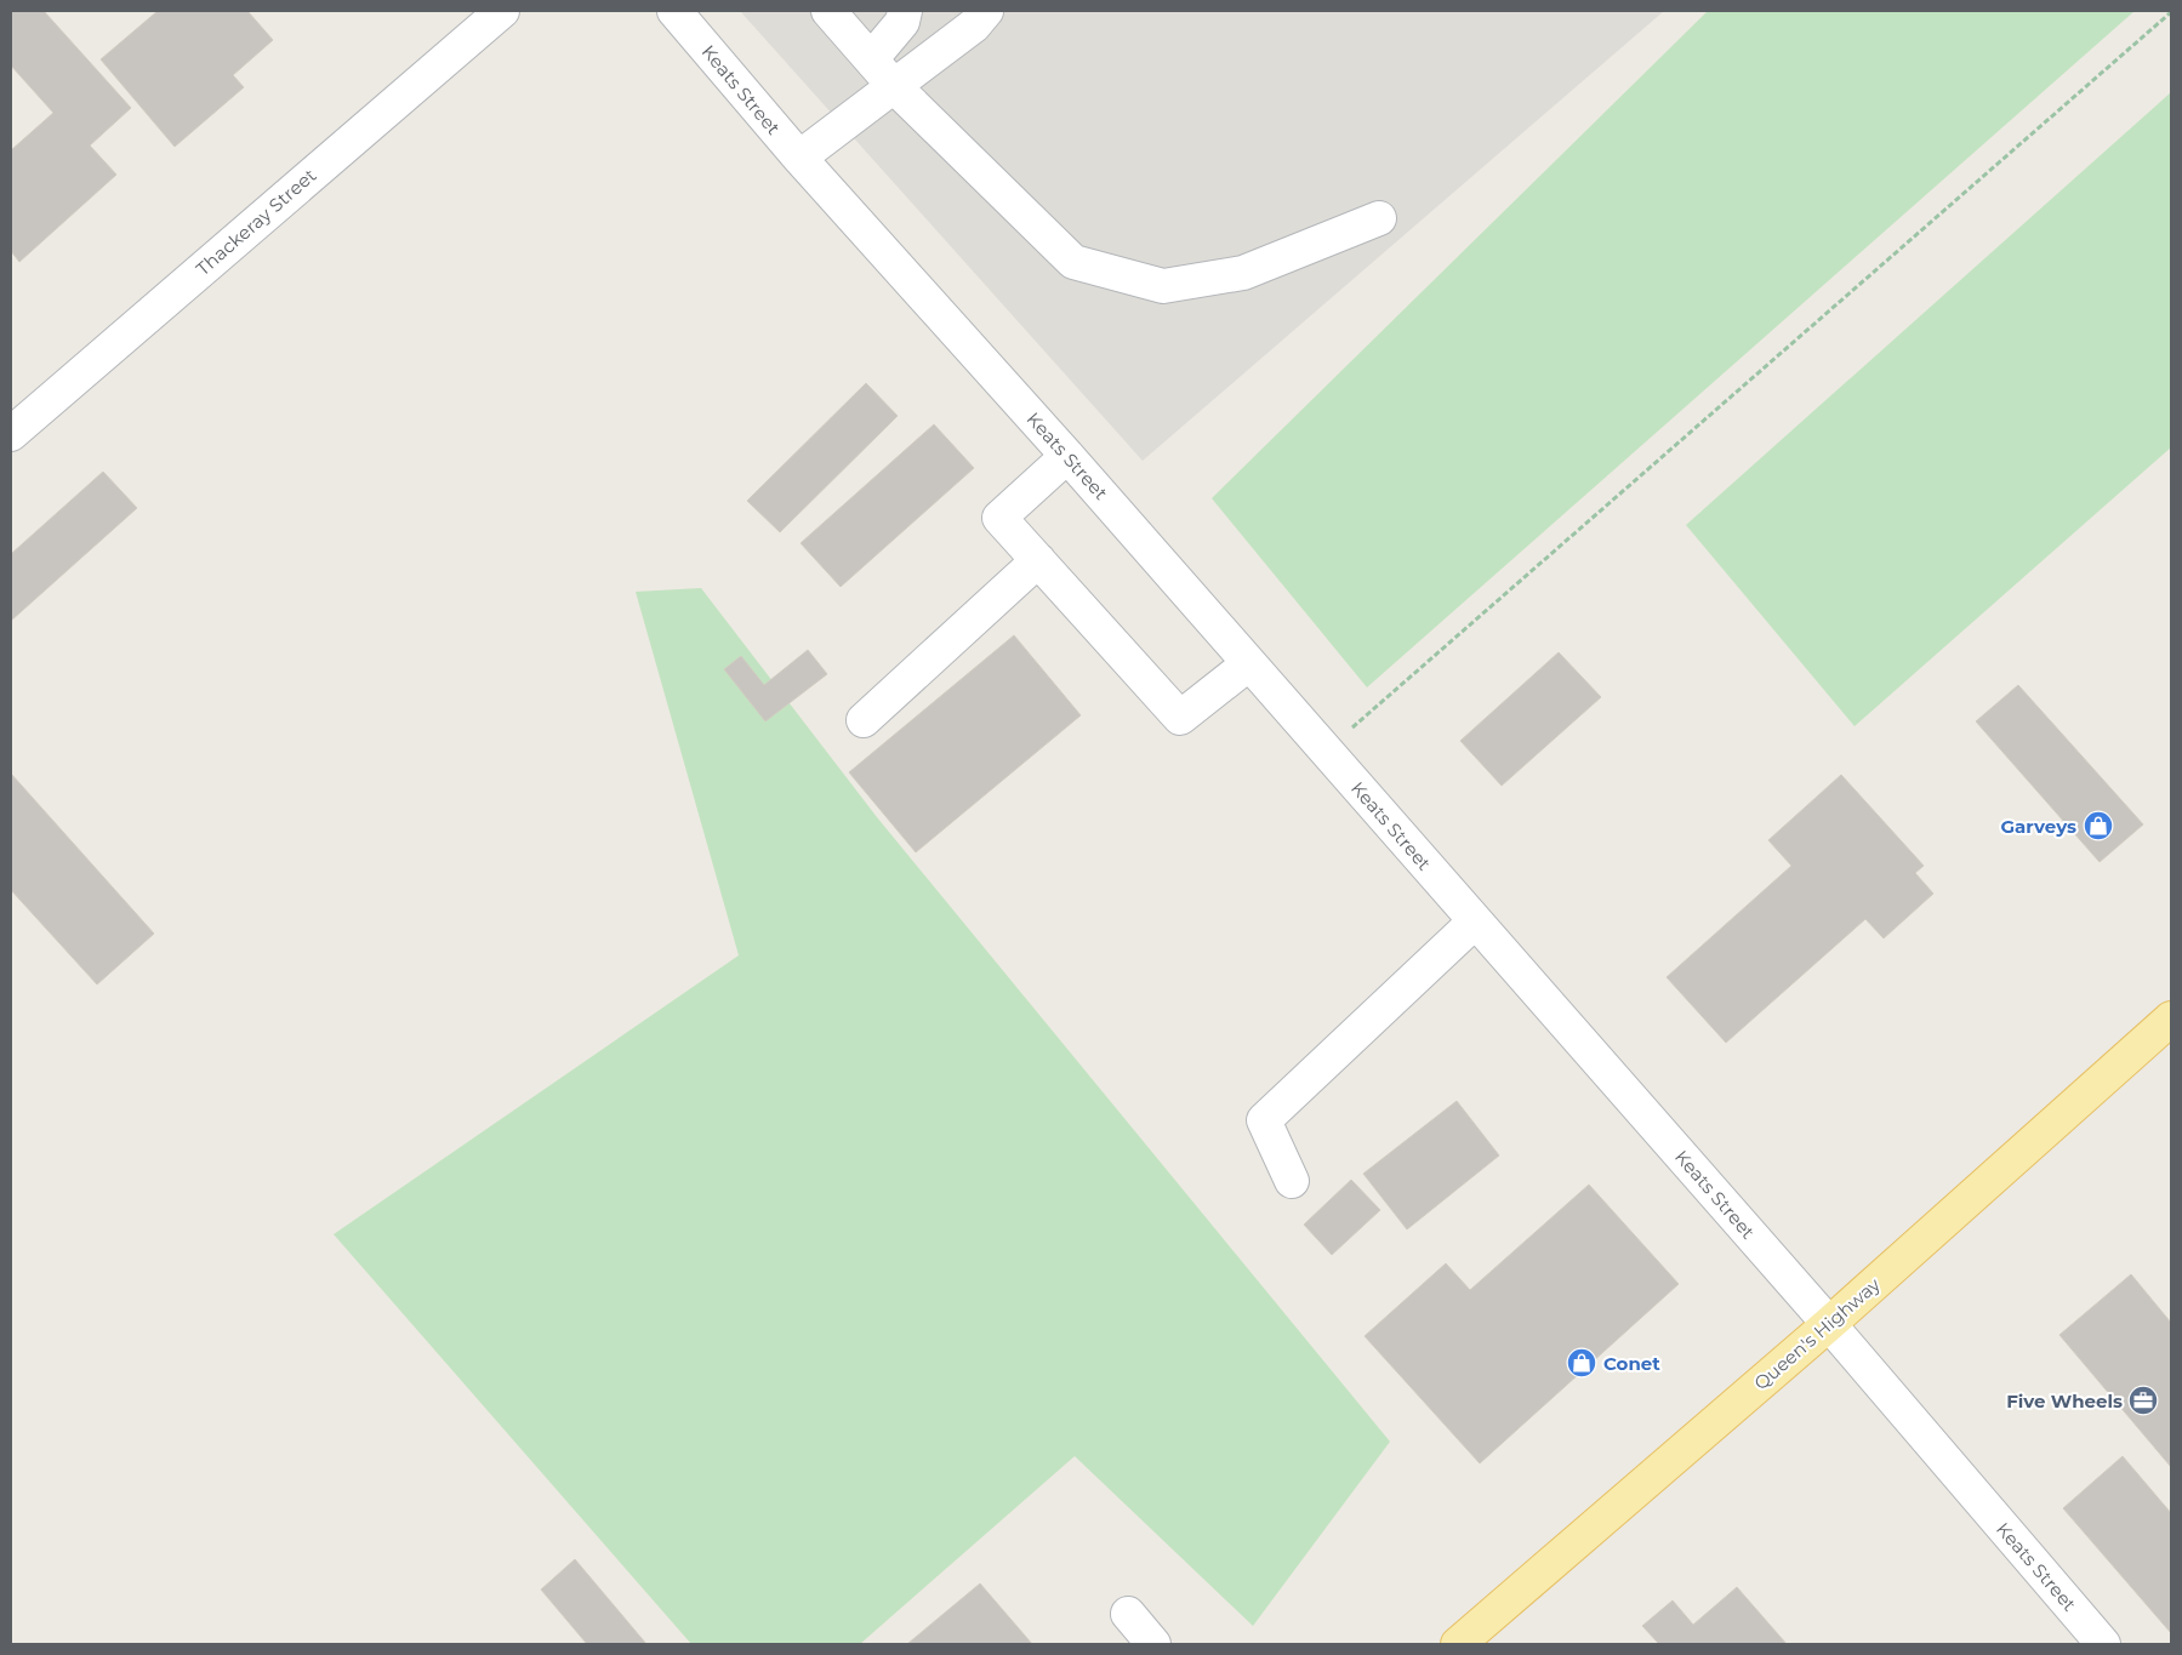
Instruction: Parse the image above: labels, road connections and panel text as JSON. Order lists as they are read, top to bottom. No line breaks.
{"streets":{"main road":["Queen's Highway"],"street":["Keats Street","Thackeray Street"]},"crossings":[["Keats Street","Queen's Highway"]],"places":{"shop":["Garveys","Conet"],"office":["Five Wheels"]}}
